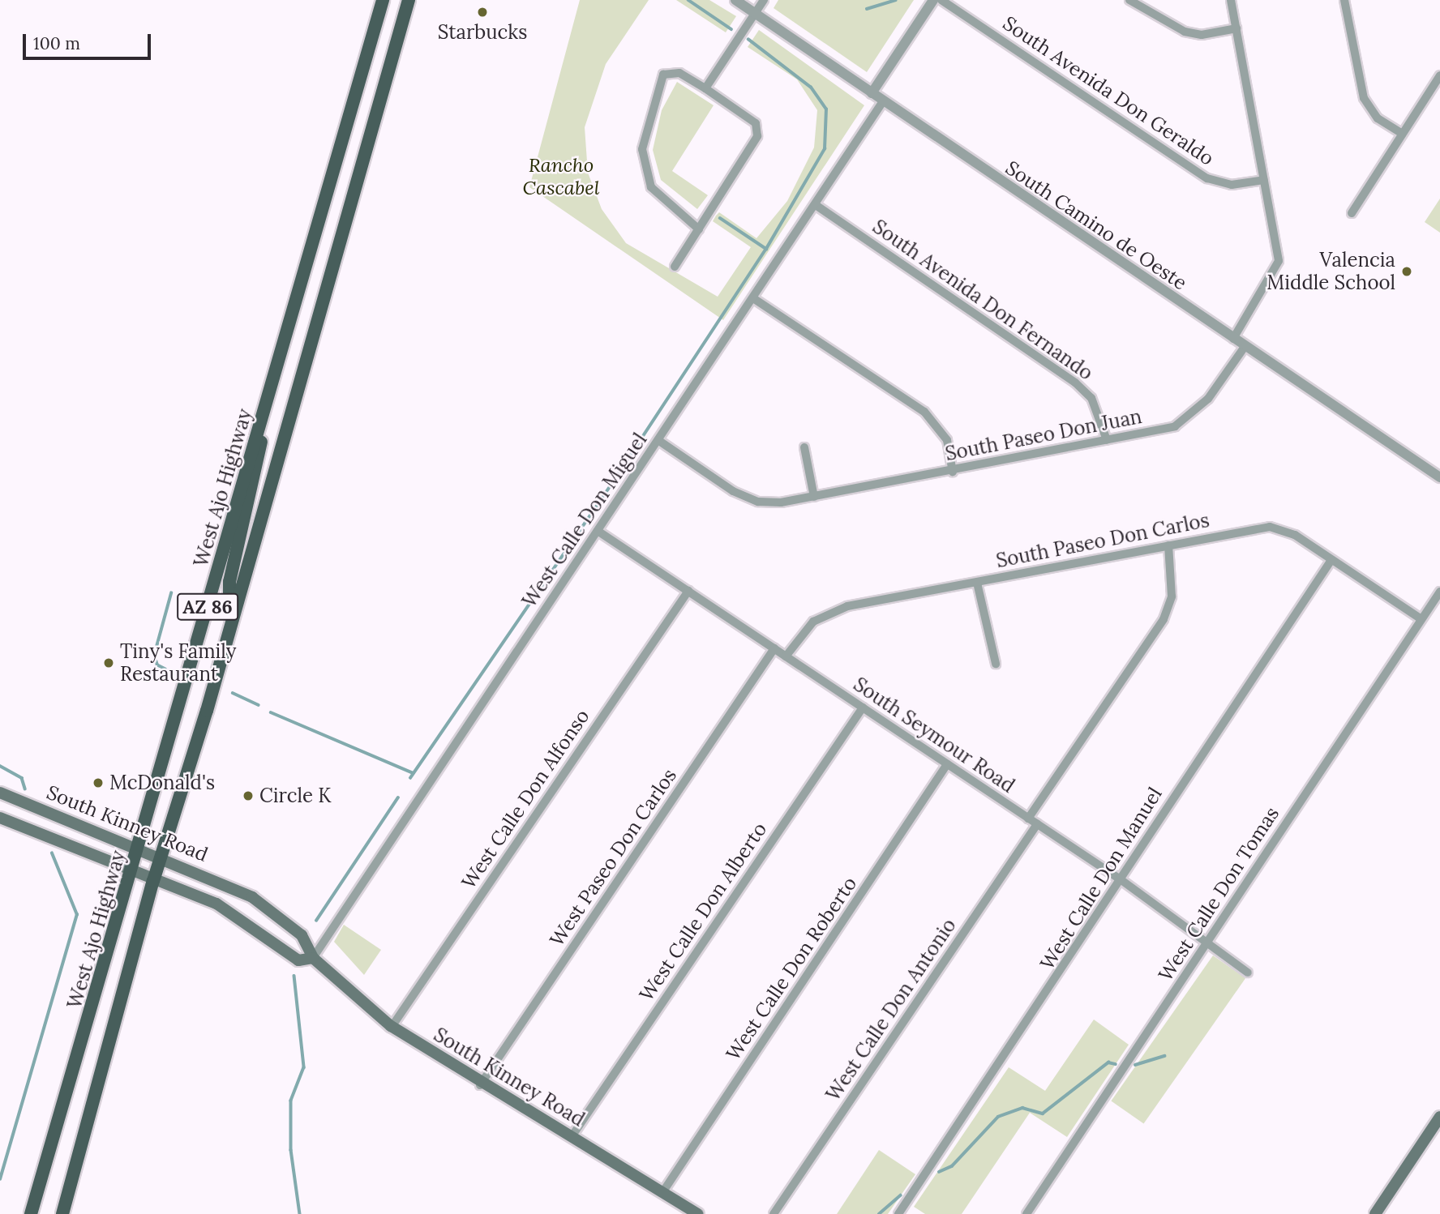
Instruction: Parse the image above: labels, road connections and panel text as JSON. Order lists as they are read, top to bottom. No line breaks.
{"streets":{"main road":["West Ajo Highway","AZ 86","South Kinney Road"],"street":["South Avenida Don Geraldo","South Camino de Oeste","South Avenida Don Fernando","South Paseo Don Juan","West Calle Don Miguel","South Paseo Don Carlos","South Seymour Road","West Calle Don Alfonso","West Paseo Don Carlos","West Calle Don Manuel","West Calle Don Tomas","West Calle Don Alberto","West Calle Don Roberto","West Calle Don Antonio"]},"crossings":[["South Camino de Oeste","South Paseo Don Juan"],["South Camino de Oeste","West Calle Don Miguel"],["South Avenida Don Fernando","South Paseo Don Juan"],["South Avenida Don Fernando","West Calle Don Miguel"],["South Paseo Don Juan","West Calle Don Miguel"],["West Ajo Highway","South Kinney Road"],["West Calle Don Miguel","South Seymour Road"],["West Calle Don Miguel","South Kinney Road"],["South Paseo Don Carlos","South Seymour Road"],["South Paseo Don Carlos","West Calle Don Manuel"],["South Paseo Don Carlos","West Calle Don Tomas"],["South Seymour Road","West Calle Don Alfonso"],["South Seymour Road","West Paseo Don Carlos"],["South Seymour Road","West Calle Don Manuel"],["South Seymour Road","West Calle Don Tomas"],["South Seymour Road","West Calle Don Alberto"],["South Seymour Road","West Calle Don Roberto"],["South Seymour Road","West Calle Don Antonio"],["West Calle Don Alfonso","South Kinney Road"],["South Kinney Road","West Paseo Don Carlos"],["South Kinney Road","West Calle Don Alberto"],["South Kinney Road","West Calle Don Roberto"]],"parks":["Rancho Cascabel"],"places":["Starbucks","Valencia Middle School","Tiny's Family Restaurant","McDonald's","Circle K"],"scale_bar":"100 m"}
